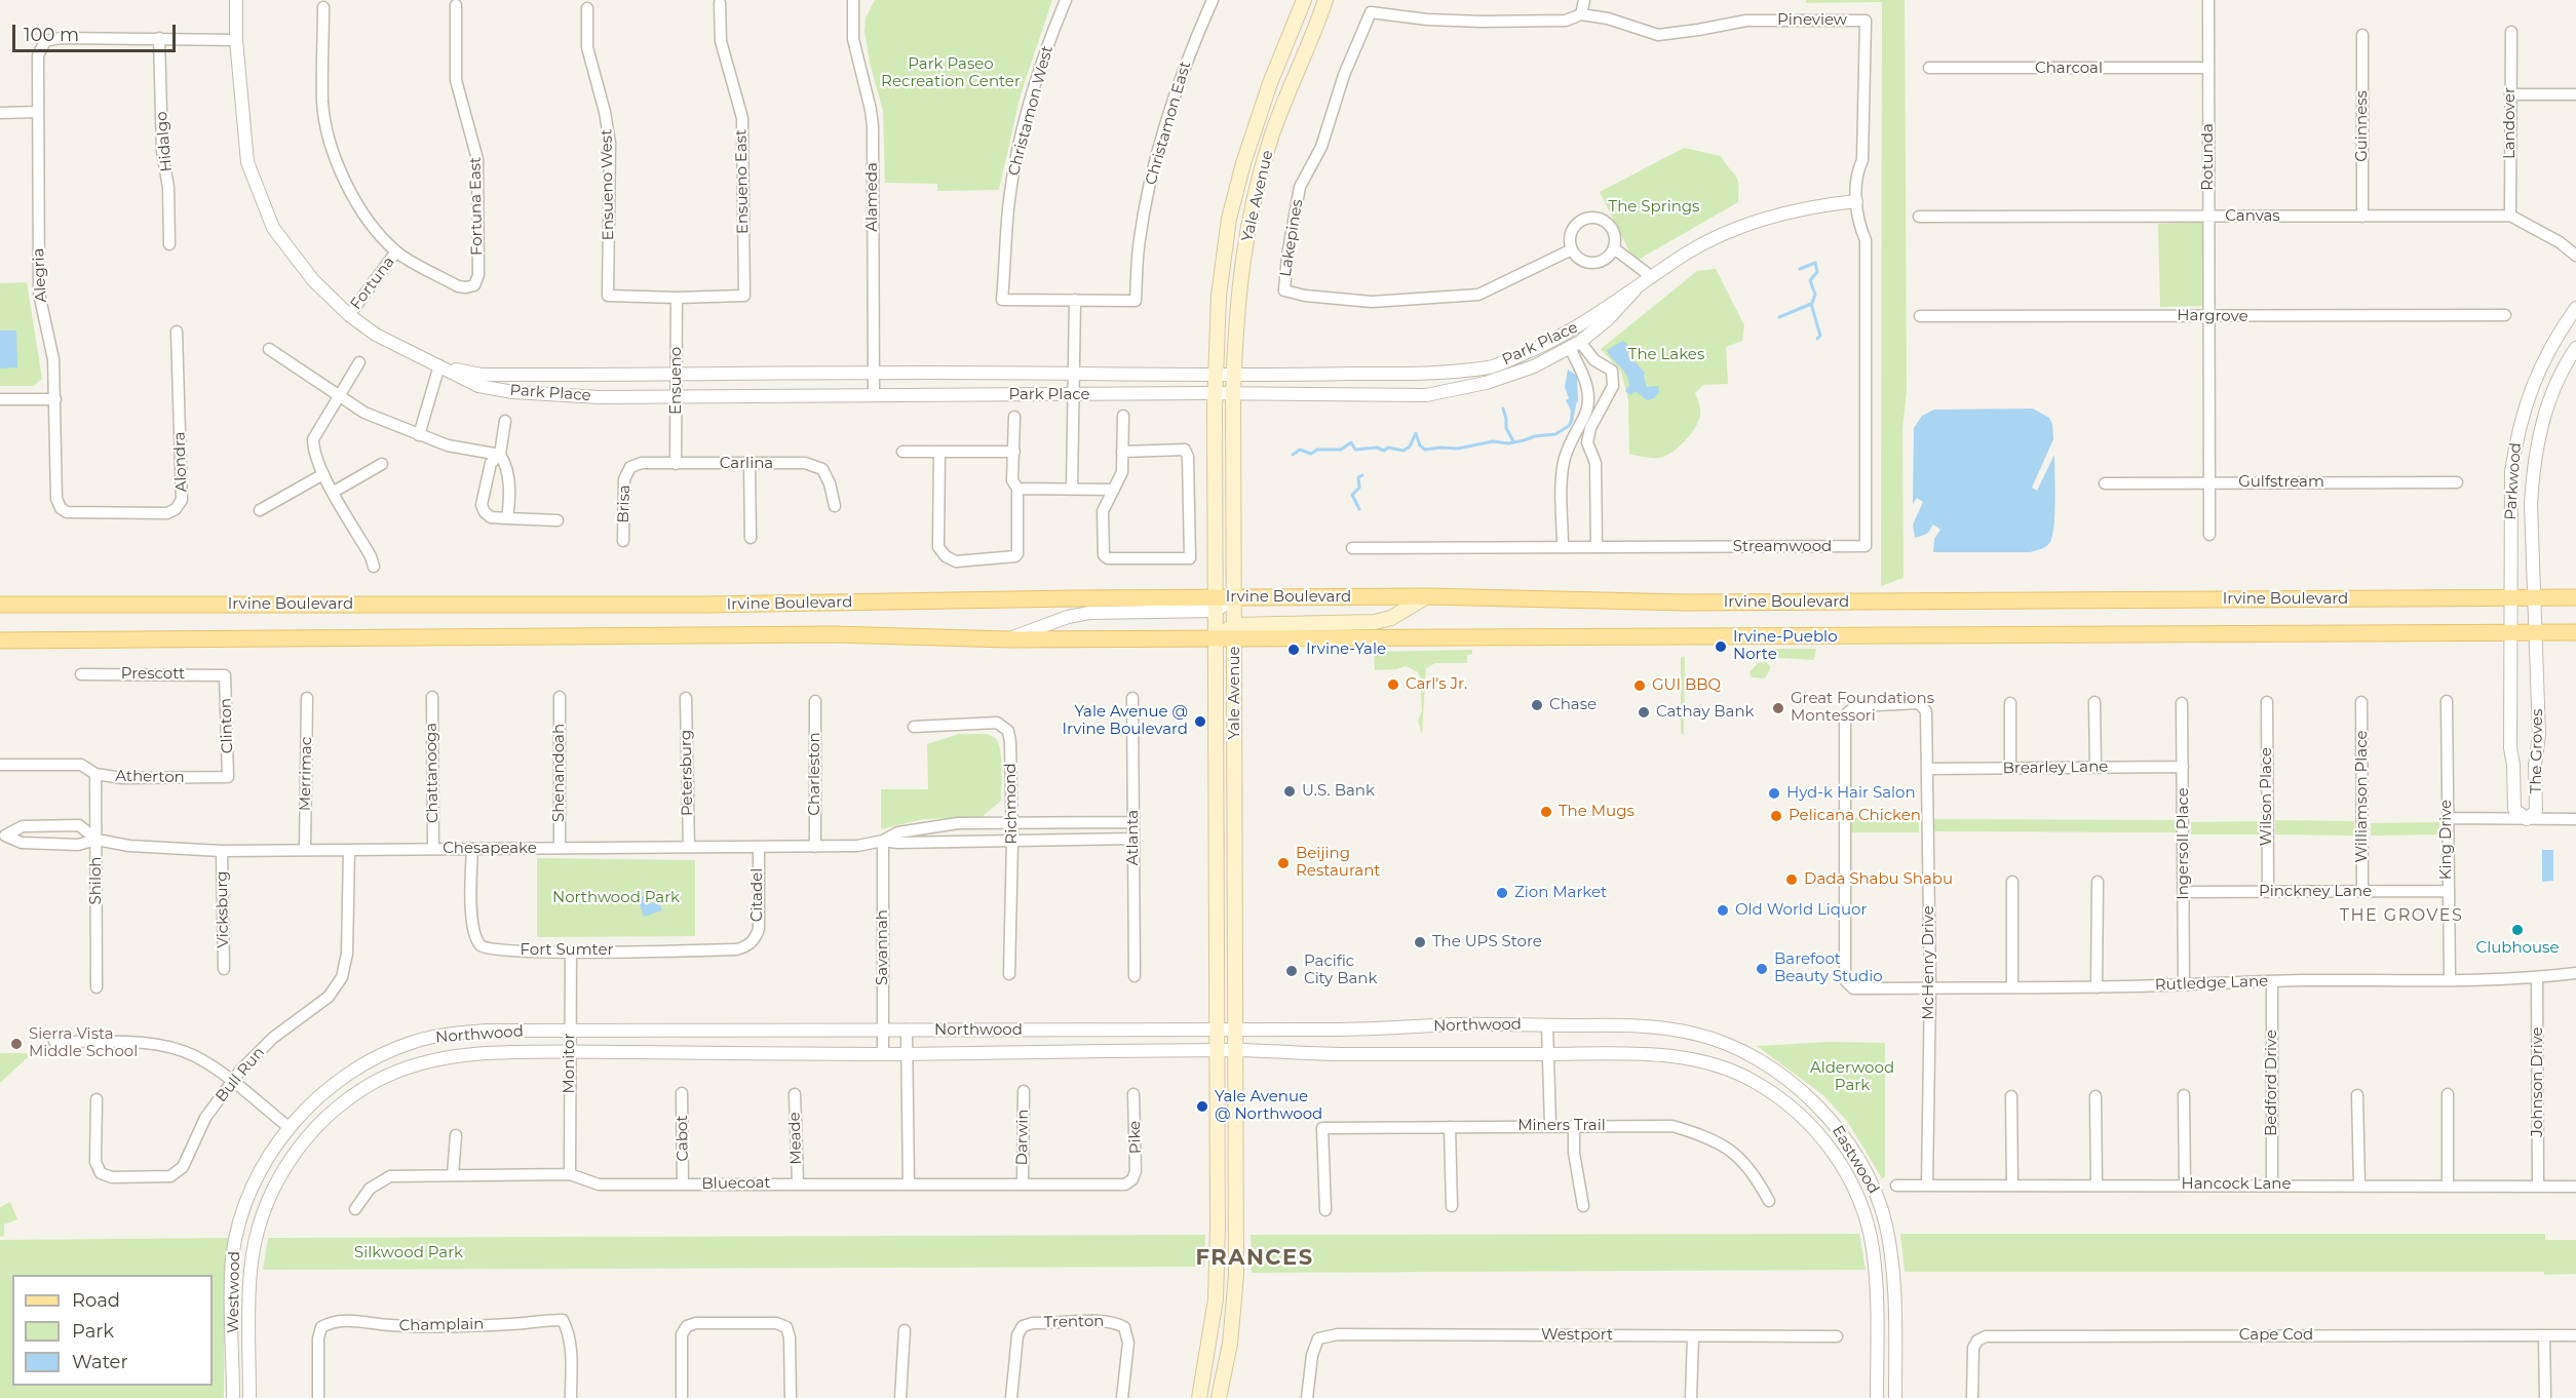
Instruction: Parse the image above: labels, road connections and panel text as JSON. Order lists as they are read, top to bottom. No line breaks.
{"streets":{"main road":["Yale Avenue","Irvine Boulevard"],"street":["Pineview","Charcoal","Christamon West","Christamon East","Landover","Guinness","Hidalgo","Rotunda","Ensueno East","Ensueno West","Alameda","Fortuna East","Canvas","Lakepines","Alegria","Fortuna","Hargrove","Park Place","Ensueno","Alondra","Carlina","Parkwood","Gulfstream","Brisa","Streamwood","Prescott","Clinton","The Groves","Brearley Lane","Chattanooga","Shenandoah","Petersburg","Merrimac","Charleston","Atherton","Wilson Place","Williamson Place","Richmond","Atlanta","King Drive","Ingersoll Place","Chesapeake","Shiloh","Pinckney Lane","Citadel","Vicksburg","Savannah","Fort Sumter","McHenry Drive","Rutledge Lane","Northwood","Monitor","Bull Run","Johnson Drive","Bedford Drive","Miners Trail","Darwin","Pike","Cabot","Meade","Eastwood","Bluecoat","Hancock Lane","Westwood","Trenton","Champlain","Westport","Cape Cod"]},"crossings":[["Pineview","Lakepines"],["Pineview","Park Place"],["Pineview","Streamwood"],["Charcoal","Rotunda"],["Christamon West","Christamon East"],["Landover","Canvas"],["Guinness","Canvas"],["Hidalgo","Alegria"],["Rotunda","Canvas"],["Rotunda","Hargrove"],["Rotunda","Gulfstream"],["Ensueno East","Ensueno West"],["Ensueno East","Ensueno"],["Ensueno West","Ensueno"],["Yale Avenue","Park Place"],["Yale Avenue","Irvine Boulevard"],["Yale Avenue","Northwood"],["Alameda","Park Place"],["Fortuna East","Fortuna"],["Alegria","Alondra"],["Fortuna","Park Place"],["Park Place","Ensueno"],["Park Place","Streamwood"],["Ensueno","Carlina"],["Carlina","Brisa"],["Parkwood","Irvine Boulevard"],["Parkwood","The Groves"],["Irvine Boulevard","The Groves"],["Prescott","Clinton"],["Clinton","Atherton"],["Brearley Lane","Ingersoll Place"],["Brearley Lane","McHenry Drive"],["Chattanooga","Chesapeake"],["Shenandoah","Chesapeake"],["Petersburg","Chesapeake"],["Merrimac","Chesapeake"],["Charleston","Chesapeake"],["Atherton","Shiloh"],["Wilson Place","Pinckney Lane"],["Williamson Place","Pinckney Lane"],["Richmond","Chesapeake"],["Atlanta","Chesapeake"],["King Drive","Pinckney Lane"],["King Drive","Rutledge Lane"],["Ingersoll Place","Pinckney Lane"],["Ingersoll Place","Rutledge Lane"],["Chesapeake","Shiloh"],["Chesapeake","Citadel"],["Chesapeake","Vicksburg"],["Chesapeake","Savannah"],["Chesapeake","Fort Sumter"],["Chesapeake","Bull Run"],["Citadel","Fort Sumter"],["Savannah","Northwood"],["Fort Sumter","Monitor"],["McHenry Drive","Rutledge Lane"],["McHenry Drive","Hancock Lane"],["Rutledge Lane","Johnson Drive"],["Rutledge Lane","Bedford Drive"],["Northwood","Monitor"],["Northwood","Eastwood"],["Northwood","Westwood"],["Monitor","Bluecoat"],["Johnson Drive","Hancock Lane"],["Bedford Drive","Hancock Lane"],["Darwin","Bluecoat"],["Pike","Bluecoat"],["Cabot","Bluecoat"],["Meade","Bluecoat"]],"districts":["THE GROVES","FRANCES"],"parks":["Park Paseo Recreation Center","The Springs","The Lakes","Northwood Park","Alderwood Park","Silkwood Park"],"places":["Irvine-Pueblo Norte","Irvine-Yale","Carl's Jr.","GUI BBQ","Chase","Great Foundations Montessori","Cathay Bank","Yale Avenue @ Irvine Boulevard","U.S. Bank","Hyd-k Hair Salon","The Mugs","Pelicana Chicken","Beijing Restaurant","Dada Shabu Shabu","Zion Market","Old World Liquor","Clubhouse","The UPS Store","Barefoot Beauty Studio","Pacific City Bank","Sierra Vista Middle School","Yale Avenue @ Northwood"],"legend":["Road","Park","Water"],"scale_bar":"100 m"}
